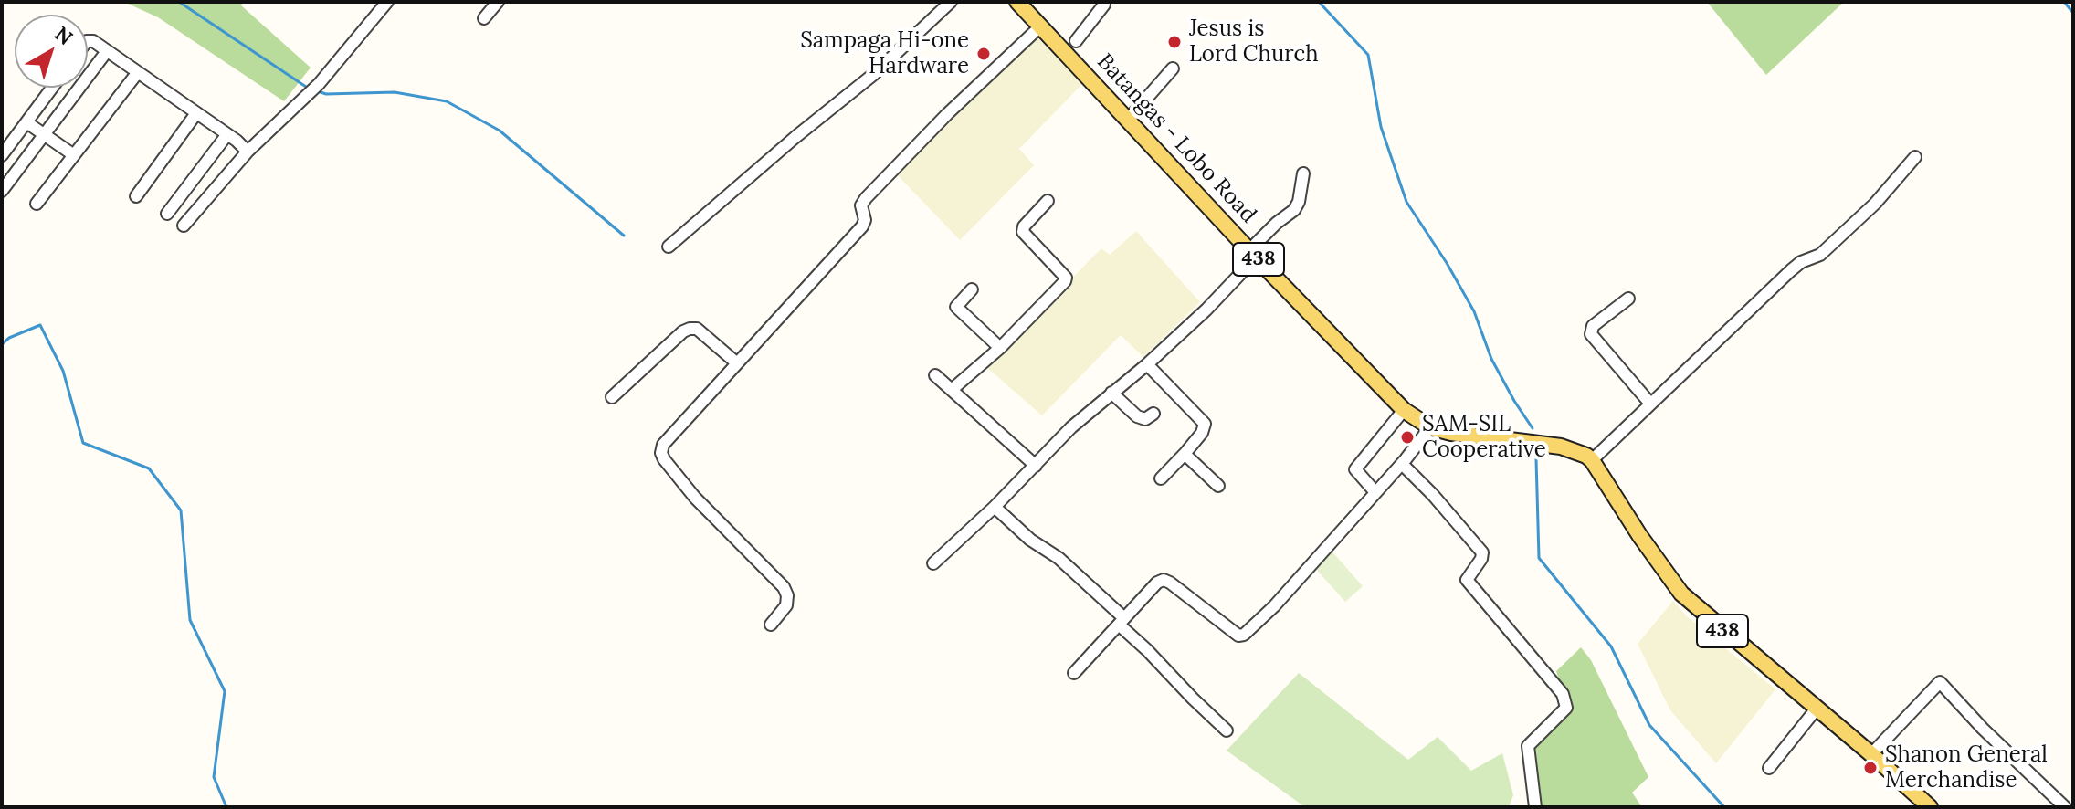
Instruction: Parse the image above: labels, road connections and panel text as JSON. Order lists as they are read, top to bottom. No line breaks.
{"streets":{"main road":["Batangas - Lobo Road","438"]},"crossings":[["Batangas - Lobo Road","438"]],"places":["Jesus is Lord Church","Sampaga Hi-one Hardware","SAM-SIL Cooperative","Shanon General Merchandise"],"north":"top right"}
